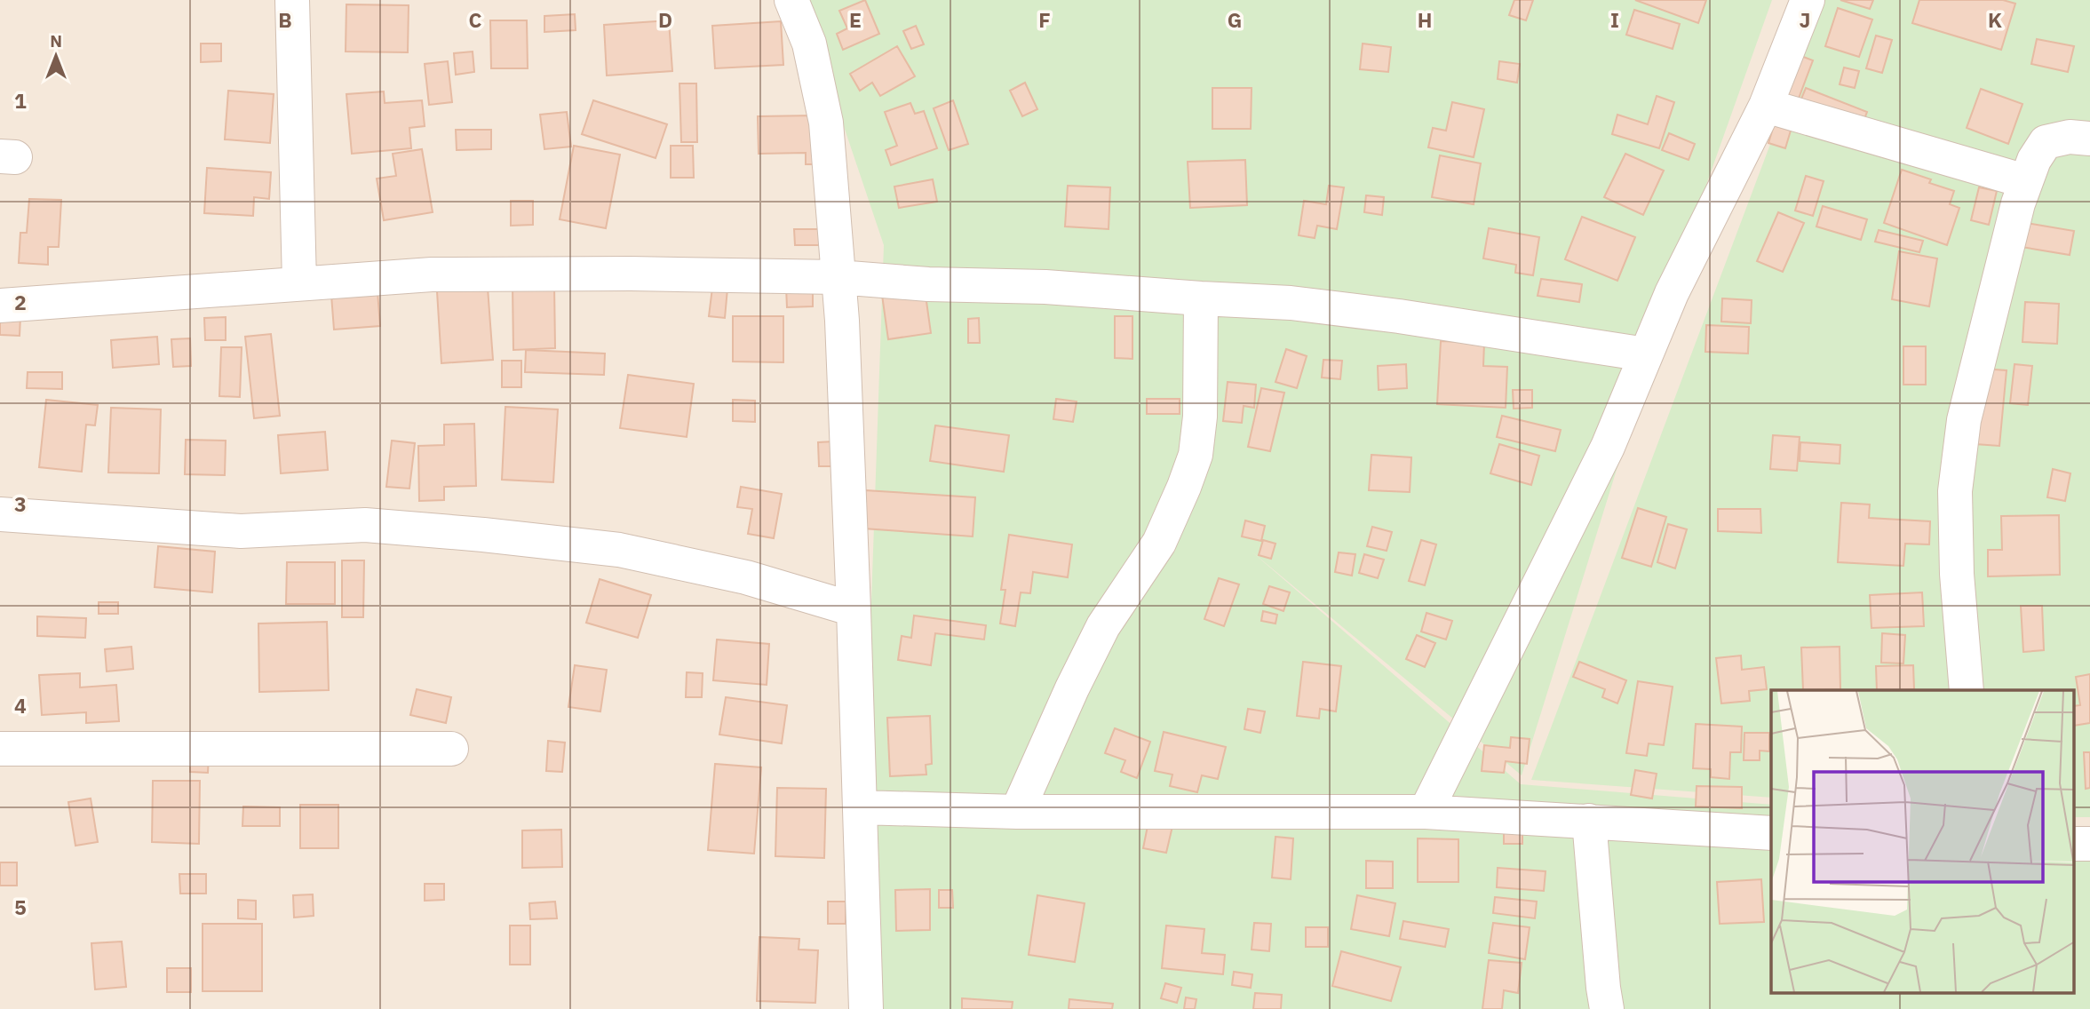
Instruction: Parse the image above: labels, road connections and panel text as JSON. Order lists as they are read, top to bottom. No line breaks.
{"north":"top","grid":{"columns":["B","C","D","E","F","G","H","I","J","K"],"rows":["1","2","3","4","5"]}}
